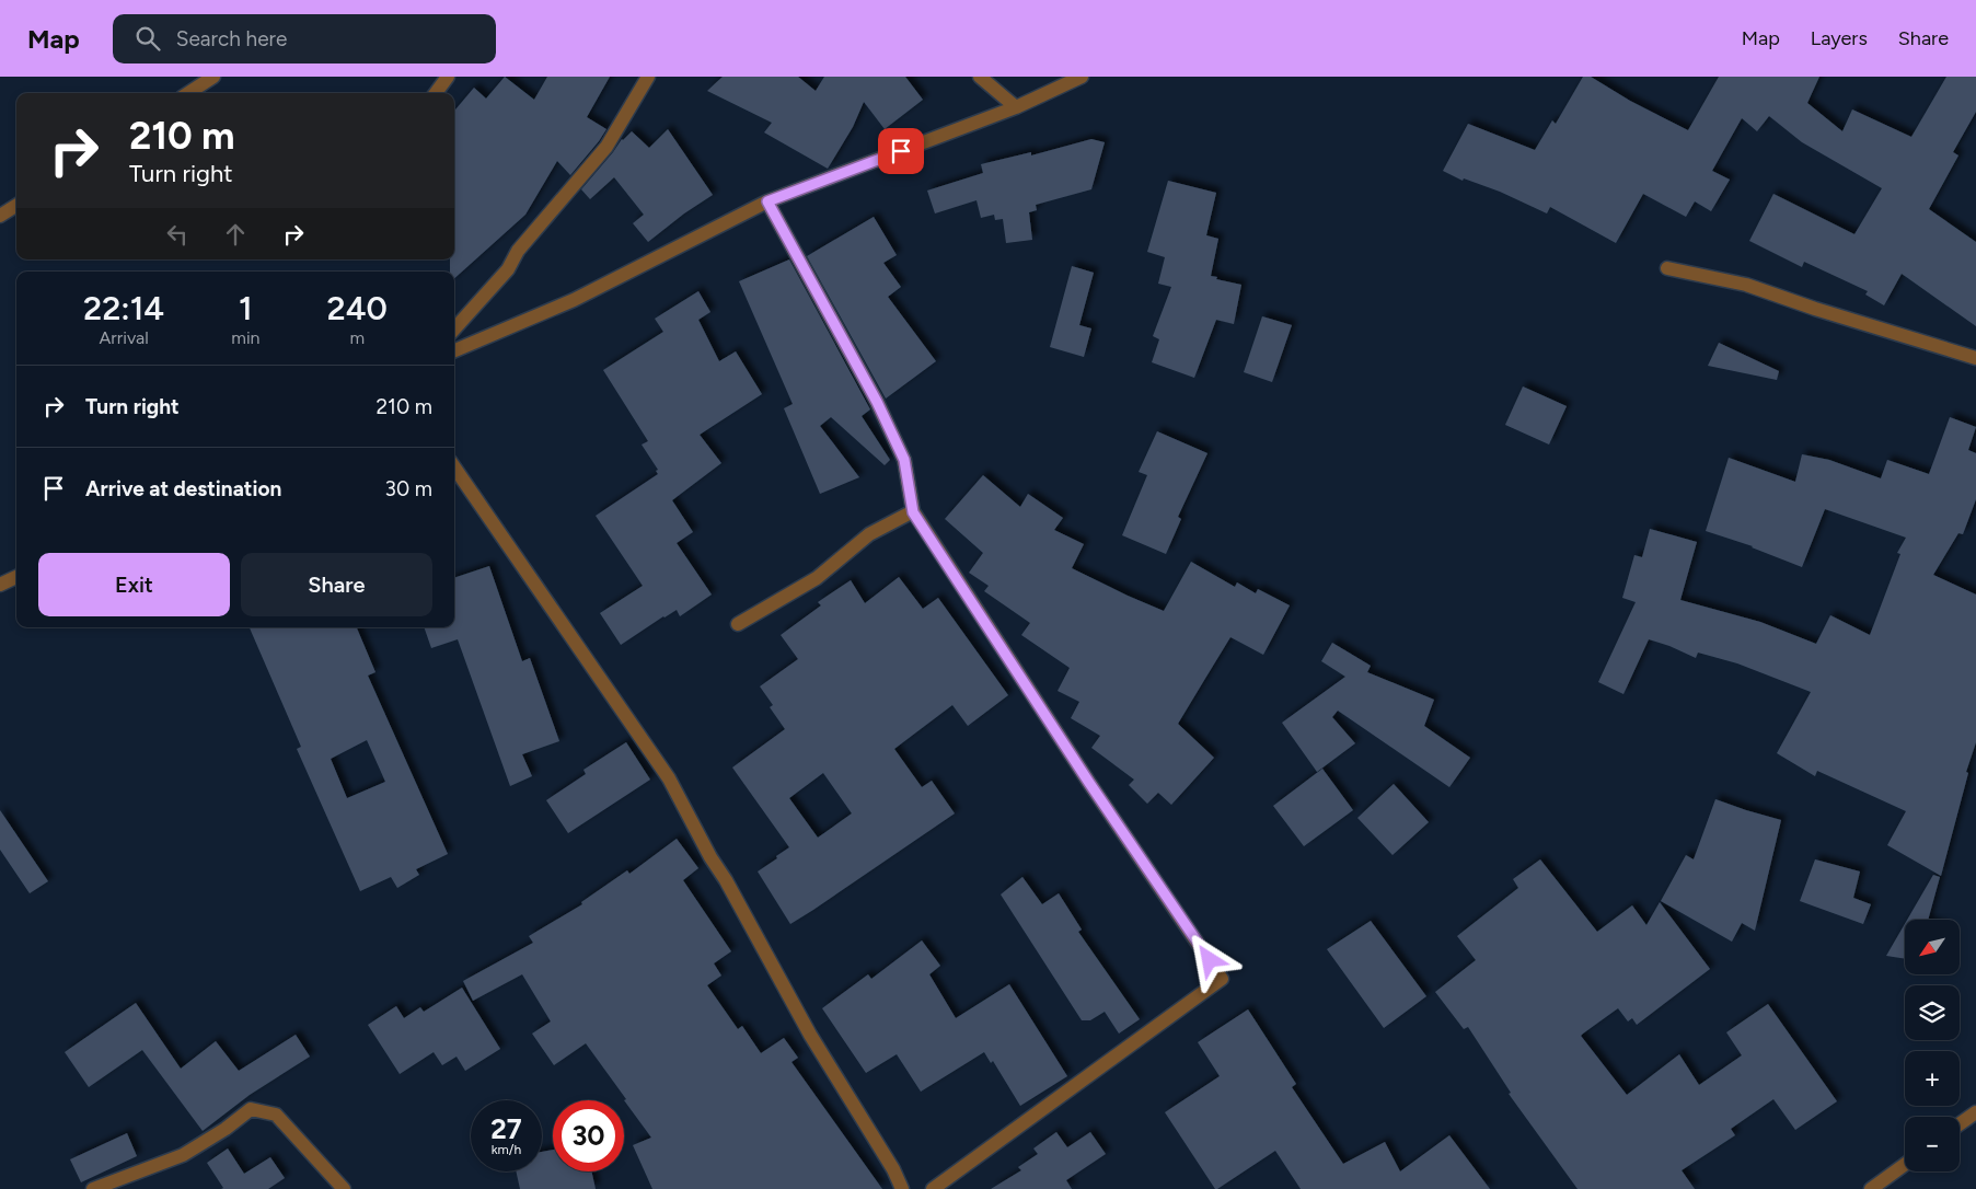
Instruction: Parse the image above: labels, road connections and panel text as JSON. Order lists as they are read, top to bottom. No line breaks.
{"north":"bottom left","page":{"header":"Map","search":"Search here","nav":["Map","Layers","Share"],"turn":["210 m","Turn right"],"eta":["22:14","Arrival","1","min","240","m"],"list":[{"name":"Turn right","value":"210 m"},{"name":"Arrive at destination","value":"30 m"}],"buttons":["Exit","Share"],"map_buttons":["+","−"],"speed":"27 km/h","limit":"30"}}
